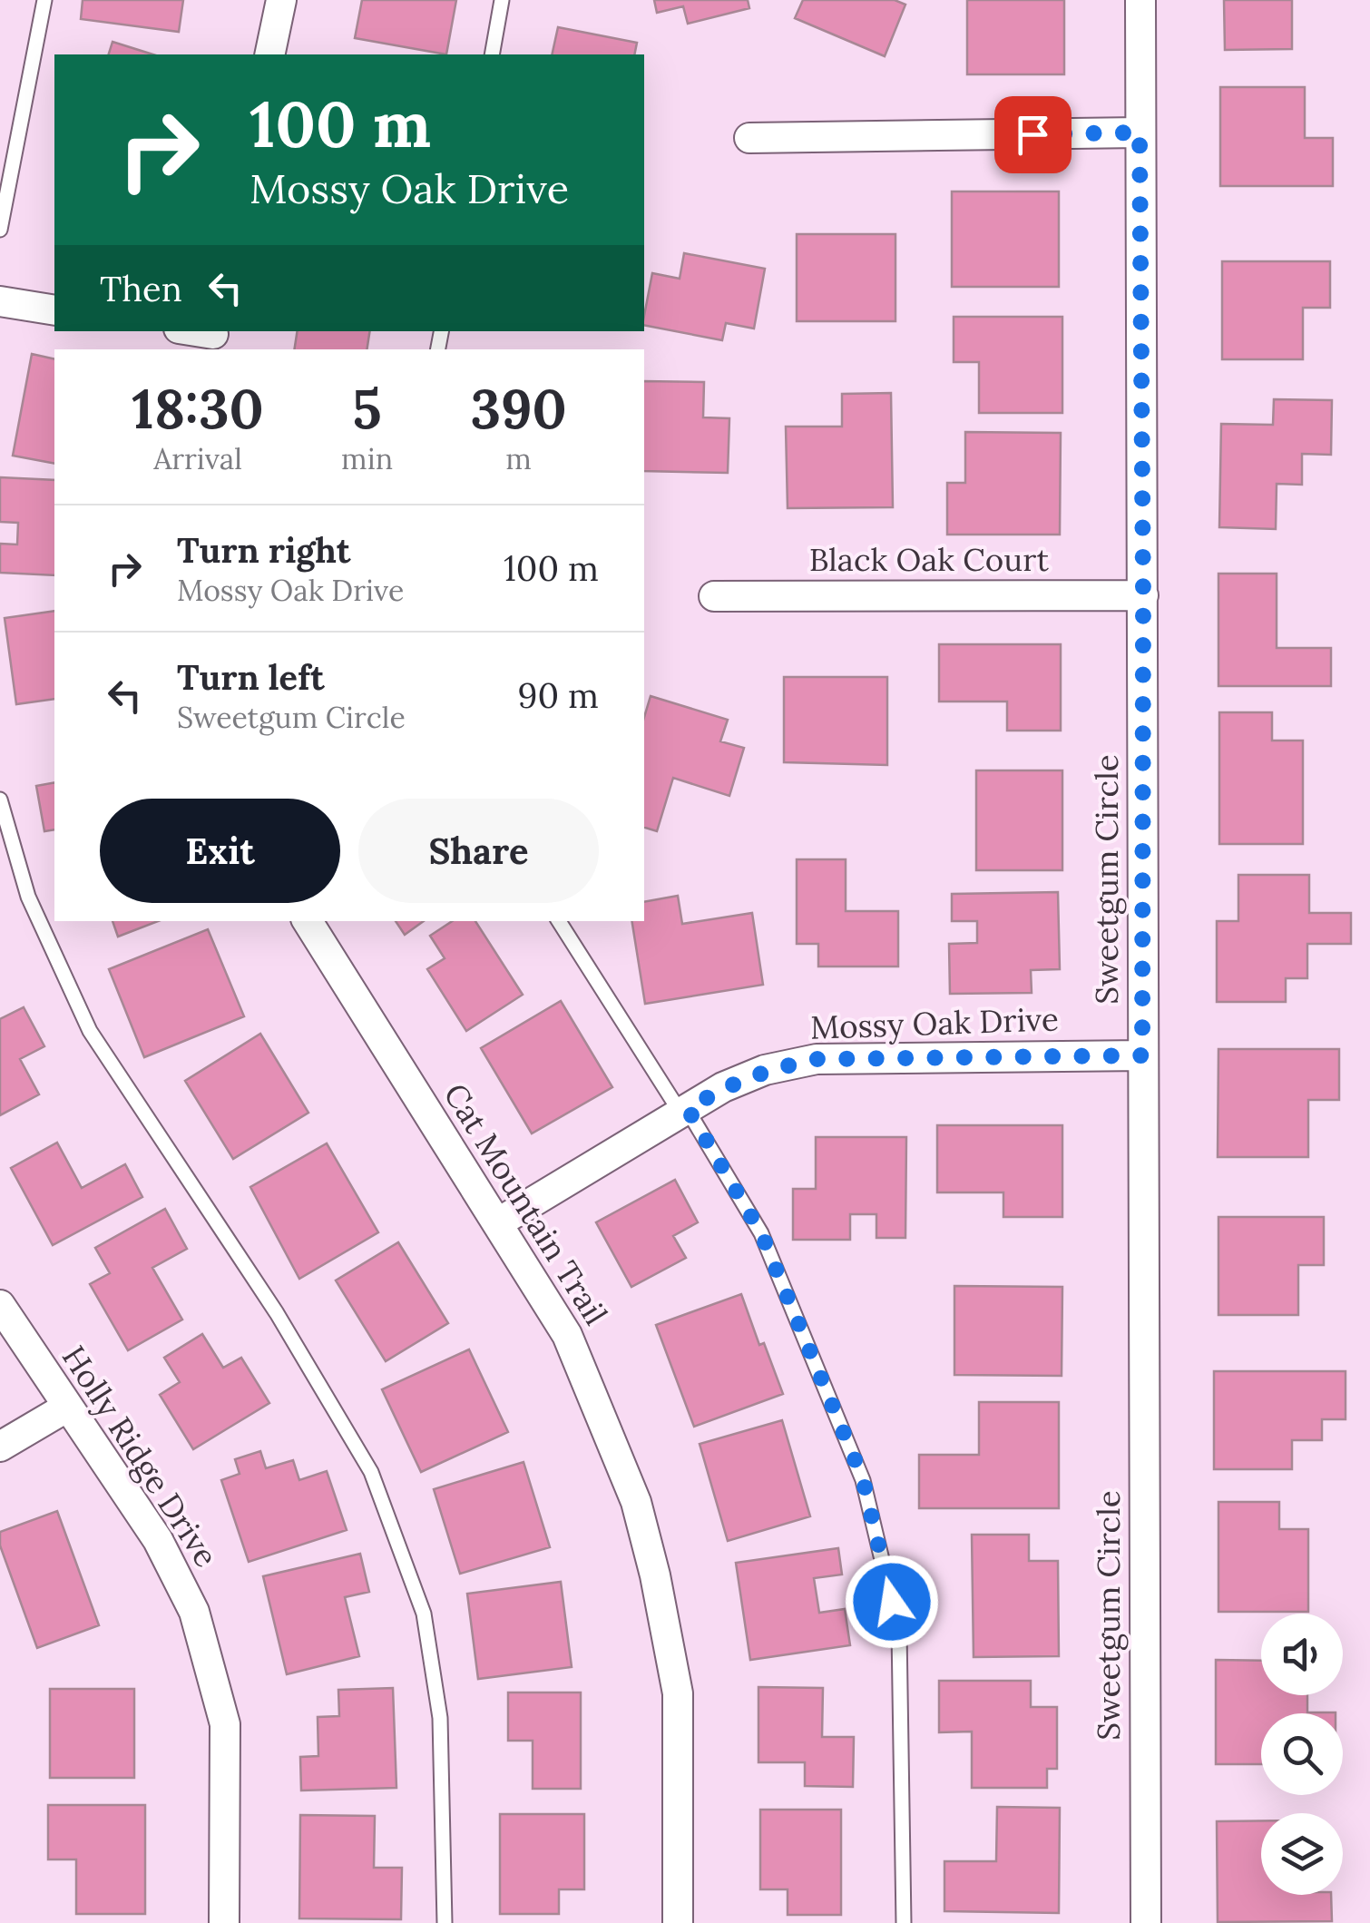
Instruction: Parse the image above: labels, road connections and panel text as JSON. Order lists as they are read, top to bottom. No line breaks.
{"streets":{"street":["Black Oak Court","Sweetgum Circle","Mossy Oak Drive","Cat Mountain Trail","Holly Ridge Drive"]},"crossings":[["Black Oak Court","Sweetgum Circle"],["Sweetgum Circle","Mossy Oak Drive"],["Mossy Oak Drive","Cat Mountain Trail"]],"page":{"turn":["100 m","Mossy Oak Drive"],"then":"Then","eta":["18:30","Arrival","5","min","390","m"],"list":[{"name":"Turn right","note":"Mossy Oak Drive","value":"100 m"},{"name":"Turn left","note":"Sweetgum Circle","value":"90 m"}],"buttons":["Exit","Share"]}}
